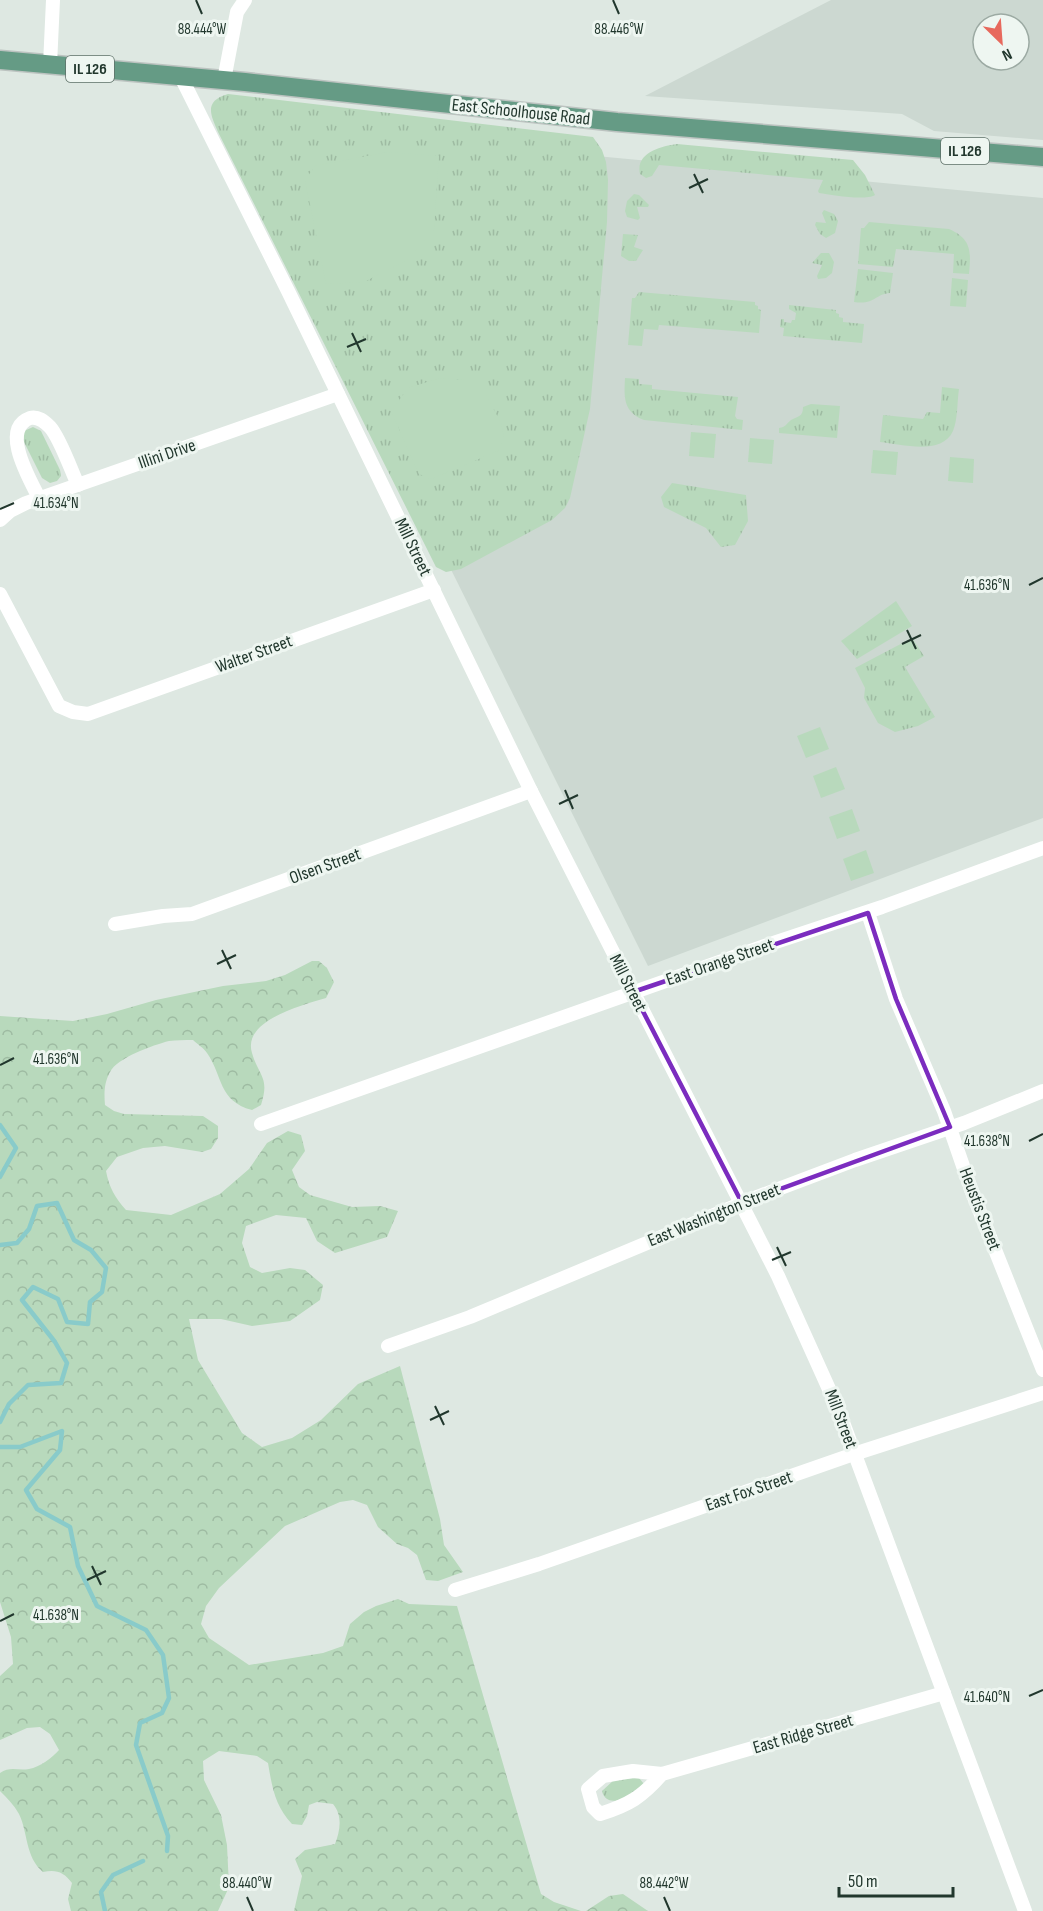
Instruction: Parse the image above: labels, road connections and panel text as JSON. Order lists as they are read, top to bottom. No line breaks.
{"streets":{"main road":["IL 126","East Schoolhouse Road"],"street":["Illini Drive","Mill Street","Walter Street","Olsen Street","East Orange Street","Heustis Street","East Washington Street","East Fox Street","East Ridge Street"]},"crossings":[["East Schoolhouse Road","Mill Street"],["Illini Drive","Mill Street"],["Mill Street","Walter Street"],["Mill Street","Olsen Street"],["Mill Street","East Orange Street"],["Mill Street","East Washington Street"],["Mill Street","East Fox Street"],["Mill Street","East Ridge Street"],["East Orange Street","Heustis Street"],["Heustis Street","East Washington Street"]],"scale_bar":"50 m","north":"bottom right","coordinates":["88.444°W","88.446°W","41.634°N","41.636°N","41.638°N","41.640°N","88.440°W","88.442°W"]}
